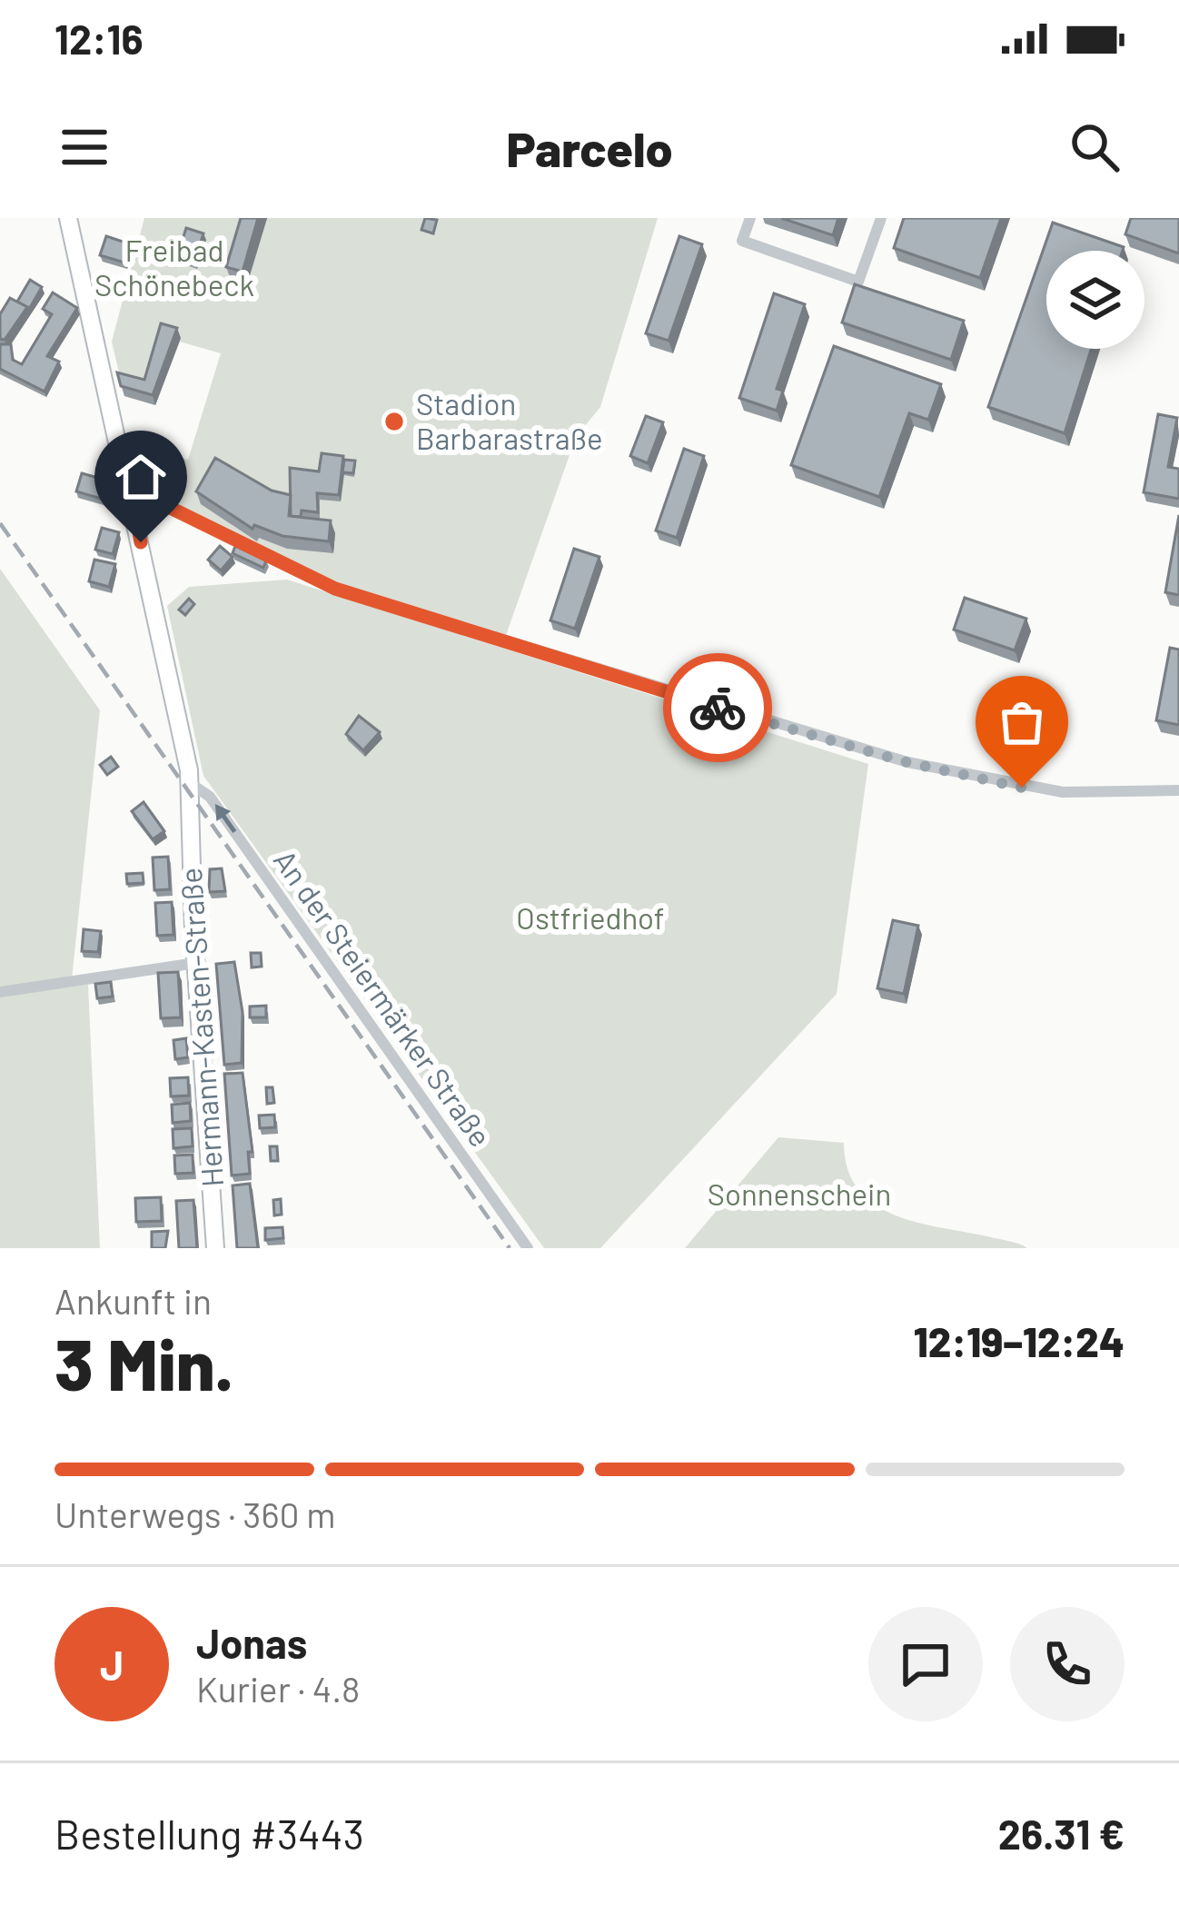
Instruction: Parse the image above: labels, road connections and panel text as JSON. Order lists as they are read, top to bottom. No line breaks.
{"streets":{"street":["An der Steiermärker Straße","Hermann-Kasten-Straße"]},"crossings":[["An der Steiermärker Straße","Hermann-Kasten-Straße"]],"one_way":["An der Steiermärker Straße"],"parks":["Freibad Schönebeck","Ostfriedhof","Sonnenschein"],"places":["Stadion Barbarastraße"],"page":{"status":"12:16","header":"Parcelo","heading":["3 Min.","Ankunft in","12:19–12:24"],"panel":["Jonas","Kurier · 4.8","Bestellung #3443","26.31 €"],"bar":"Unterwegs · 360 m","round":"J"}}
